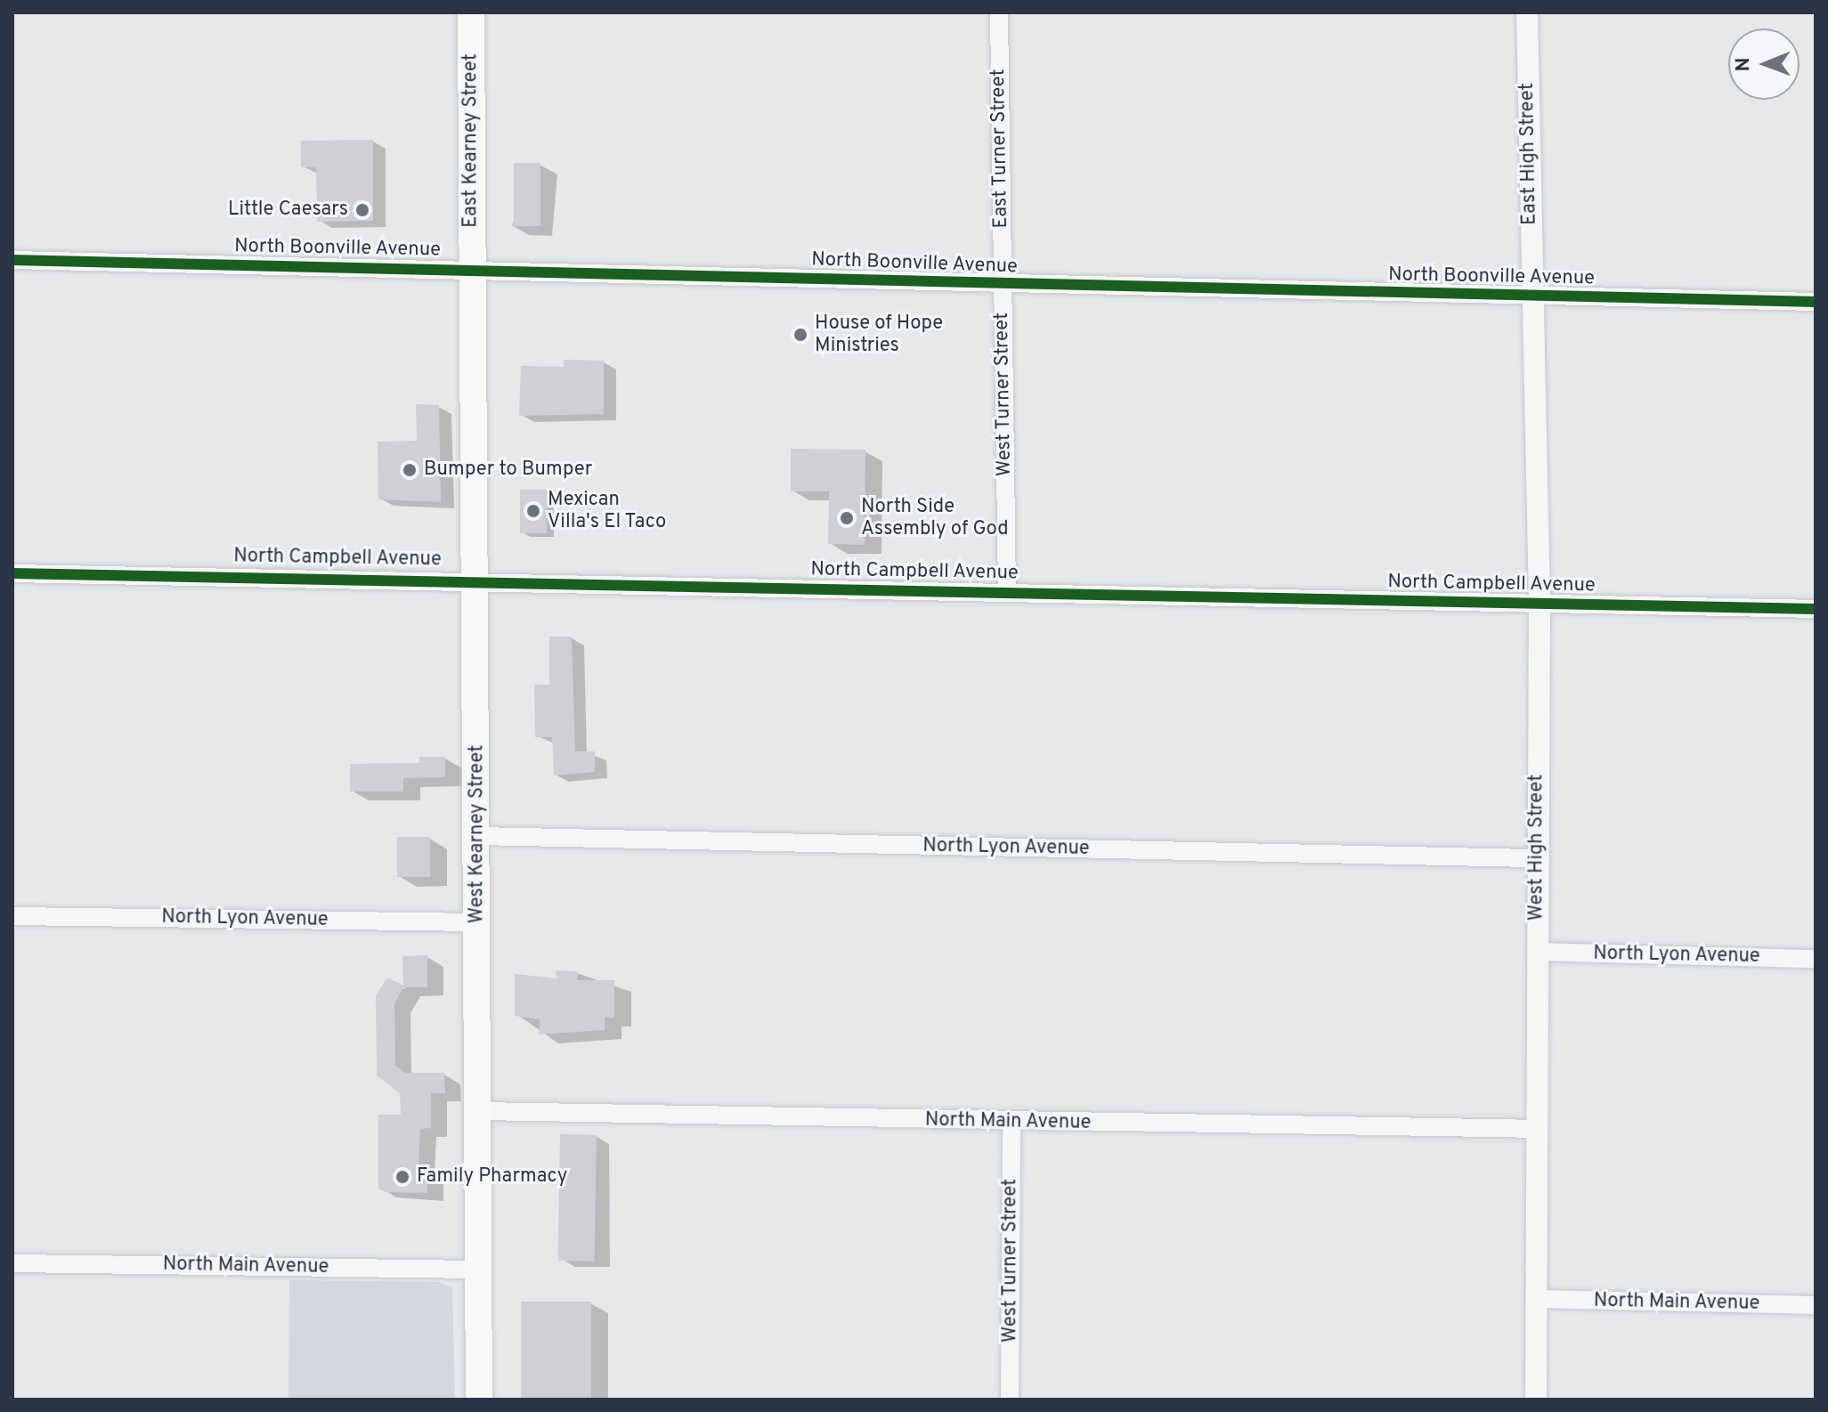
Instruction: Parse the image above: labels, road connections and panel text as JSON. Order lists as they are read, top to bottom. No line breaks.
{"streets":{"main road":["East Kearney Street","West Kearney Street"],"street":["East Turner Street","East High Street","North Boonville Avenue","West Turner Street","North Campbell Avenue","North Lyon Avenue","West High Street","North Main Avenue"]},"crossings":[["East Kearney Street","North Boonville Avenue"],["East Kearney Street","West Kearney Street"],["East Turner Street","North Boonville Avenue"],["East Turner Street","West Turner Street"],["East High Street","North Boonville Avenue"],["East High Street","West High Street"],["North Boonville Avenue","West Turner Street"],["North Boonville Avenue","West Kearney Street"],["North Boonville Avenue","West High Street"],["West Turner Street","North Campbell Avenue"],["West Turner Street","North Main Avenue"],["North Campbell Avenue","West Kearney Street"],["North Campbell Avenue","West High Street"],["West Kearney Street","North Lyon Avenue"],["West Kearney Street","North Main Avenue"],["North Lyon Avenue","West High Street"],["West High Street","North Main Avenue"]],"places":["Little Caesars","House of Hope Ministries","Bumper to Bumper","Mexican Villa's El Taco","North Side Assembly of God","Family Pharmacy"],"north":"left"}
